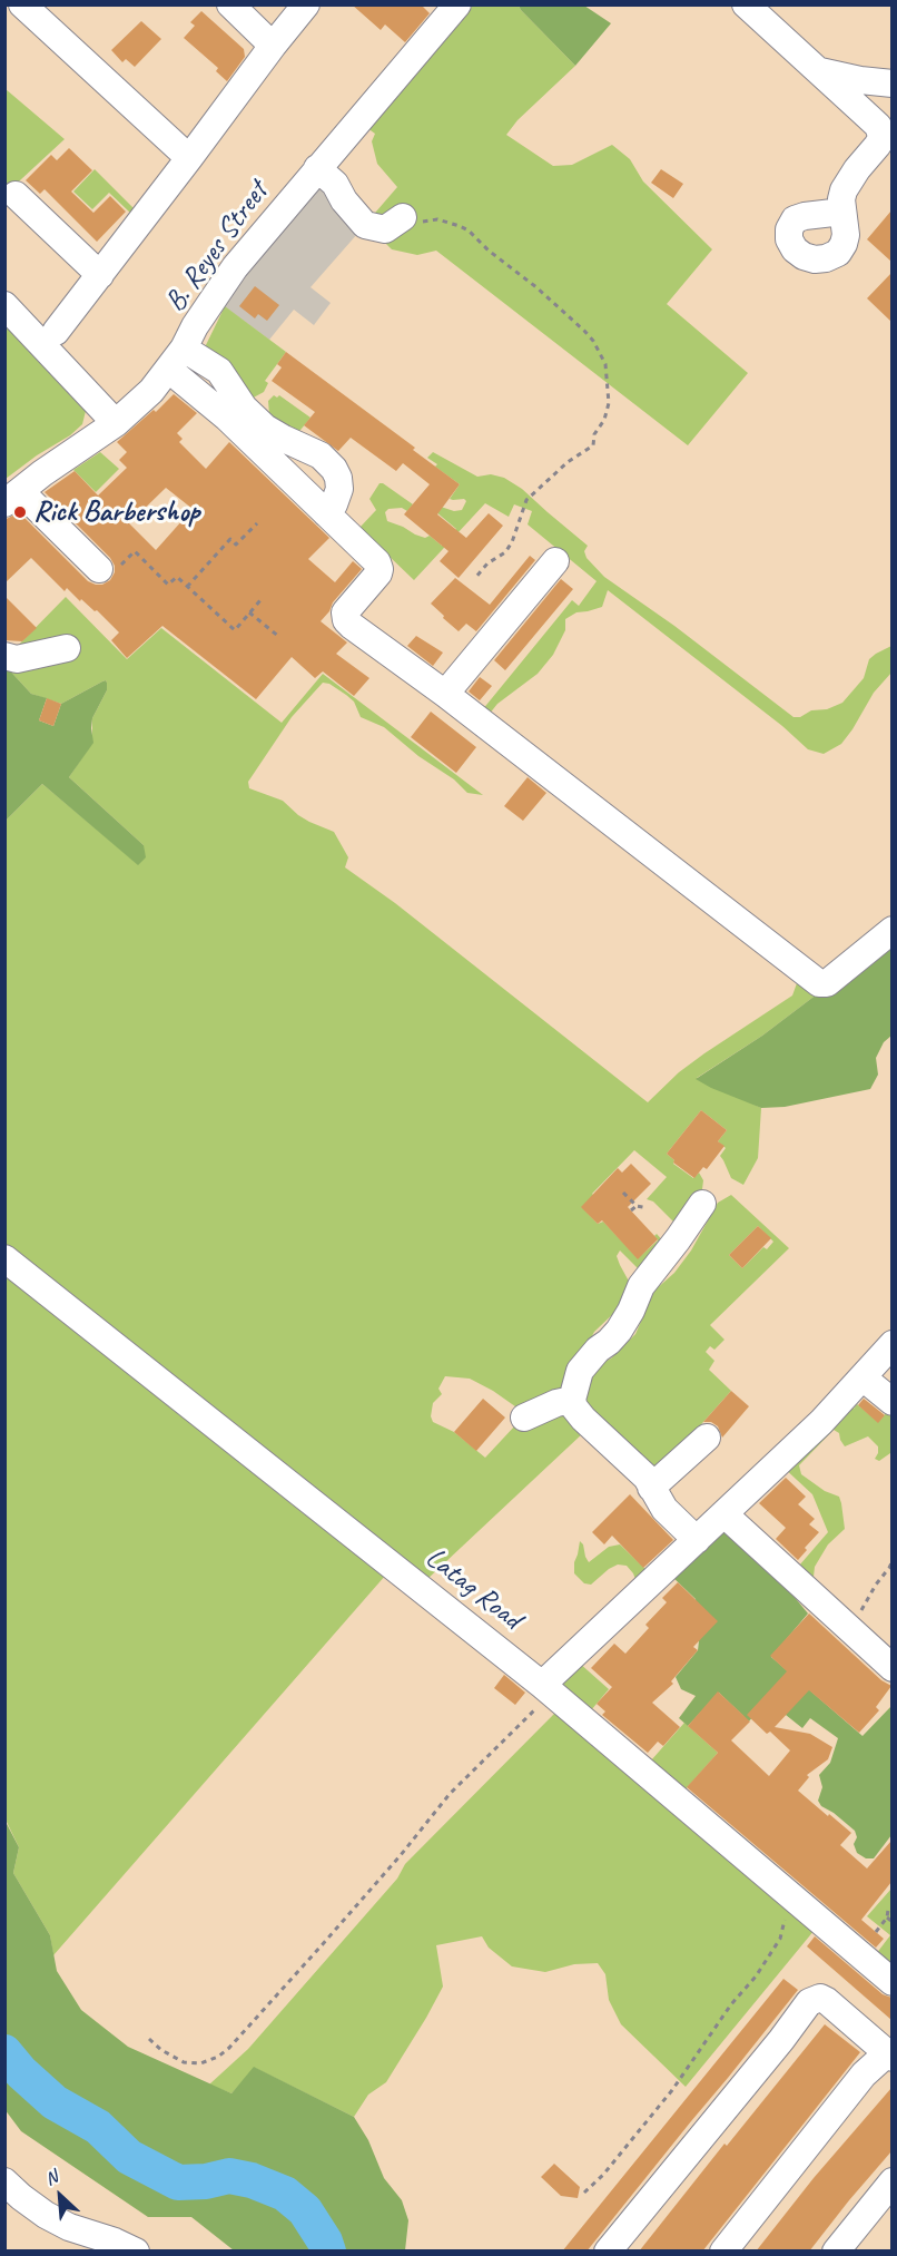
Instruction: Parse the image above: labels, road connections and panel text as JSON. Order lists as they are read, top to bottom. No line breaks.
{"streets":{"street":["B. Reyes Street","Latag Road"]},"places":["Rick Barbershop"],"north":"top left"}
